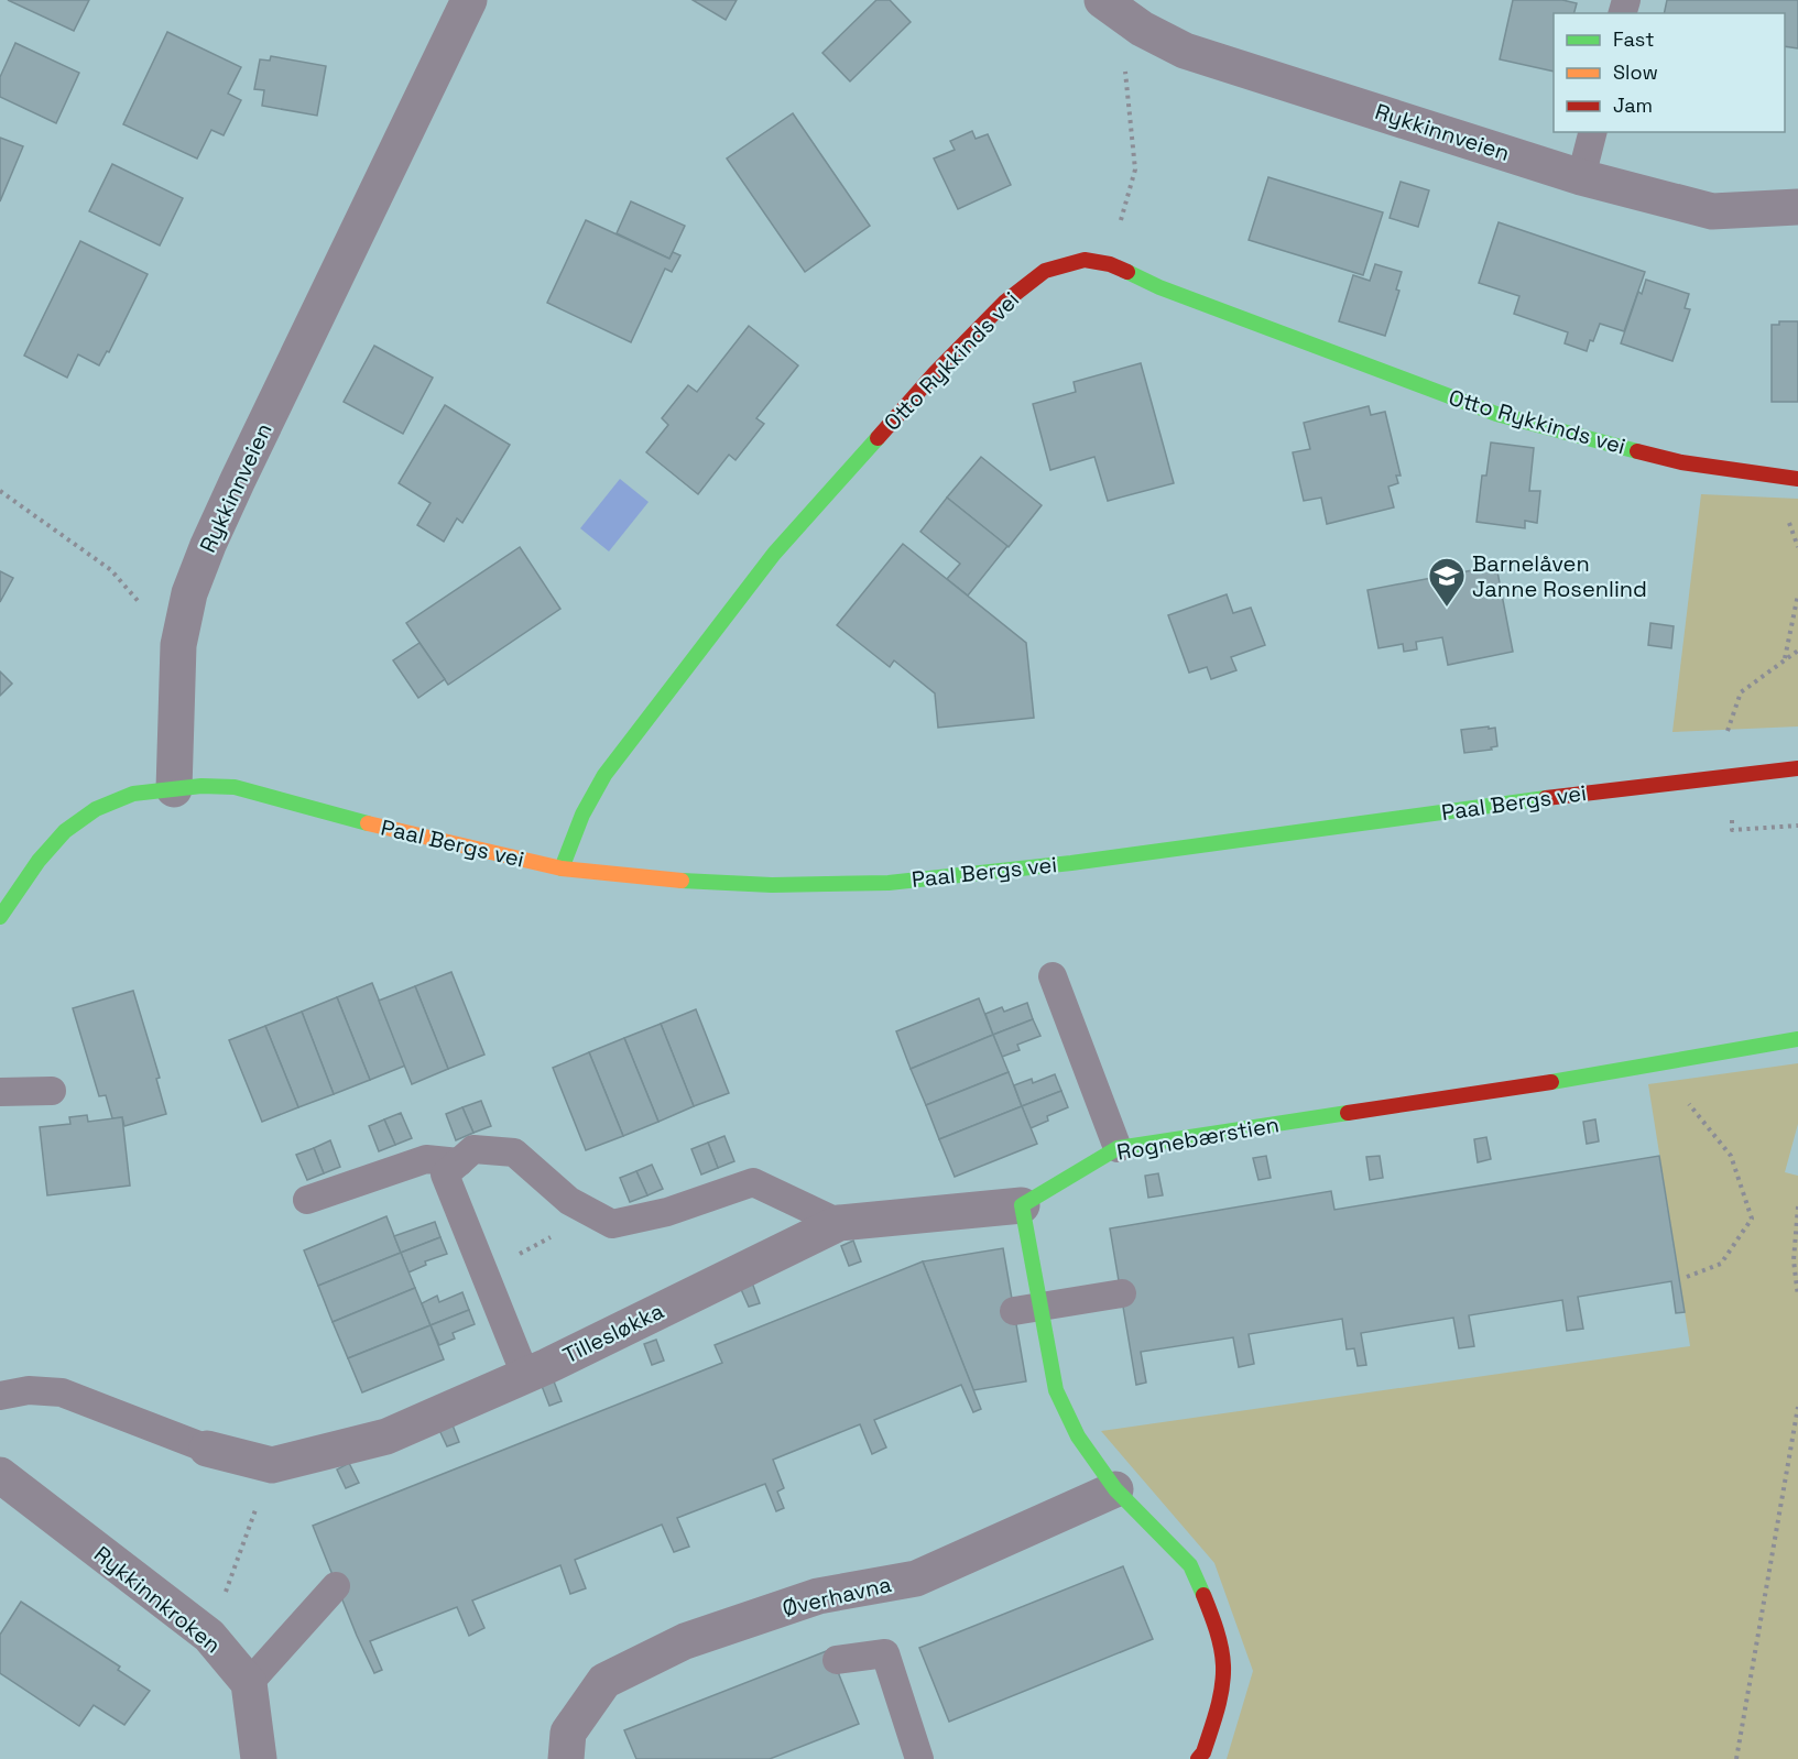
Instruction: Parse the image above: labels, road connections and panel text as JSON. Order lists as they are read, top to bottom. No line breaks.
{"streets":{"street":["Rykkinnveien","Otto Rykkinds vei","Paal Bergs vei","Rognebærstien","Tillesløkka","Øverhavna","Rykkinnkroken"]},"crossings":[["Rykkinnveien","Paal Bergs vei"],["Otto Rykkinds vei","Paal Bergs vei"],["Rognebærstien","Tillesløkka"]],"places":{"school or university":["Barnelåven Janne Rosenlind"]},"legend":["Fast","Slow","Jam"]}
